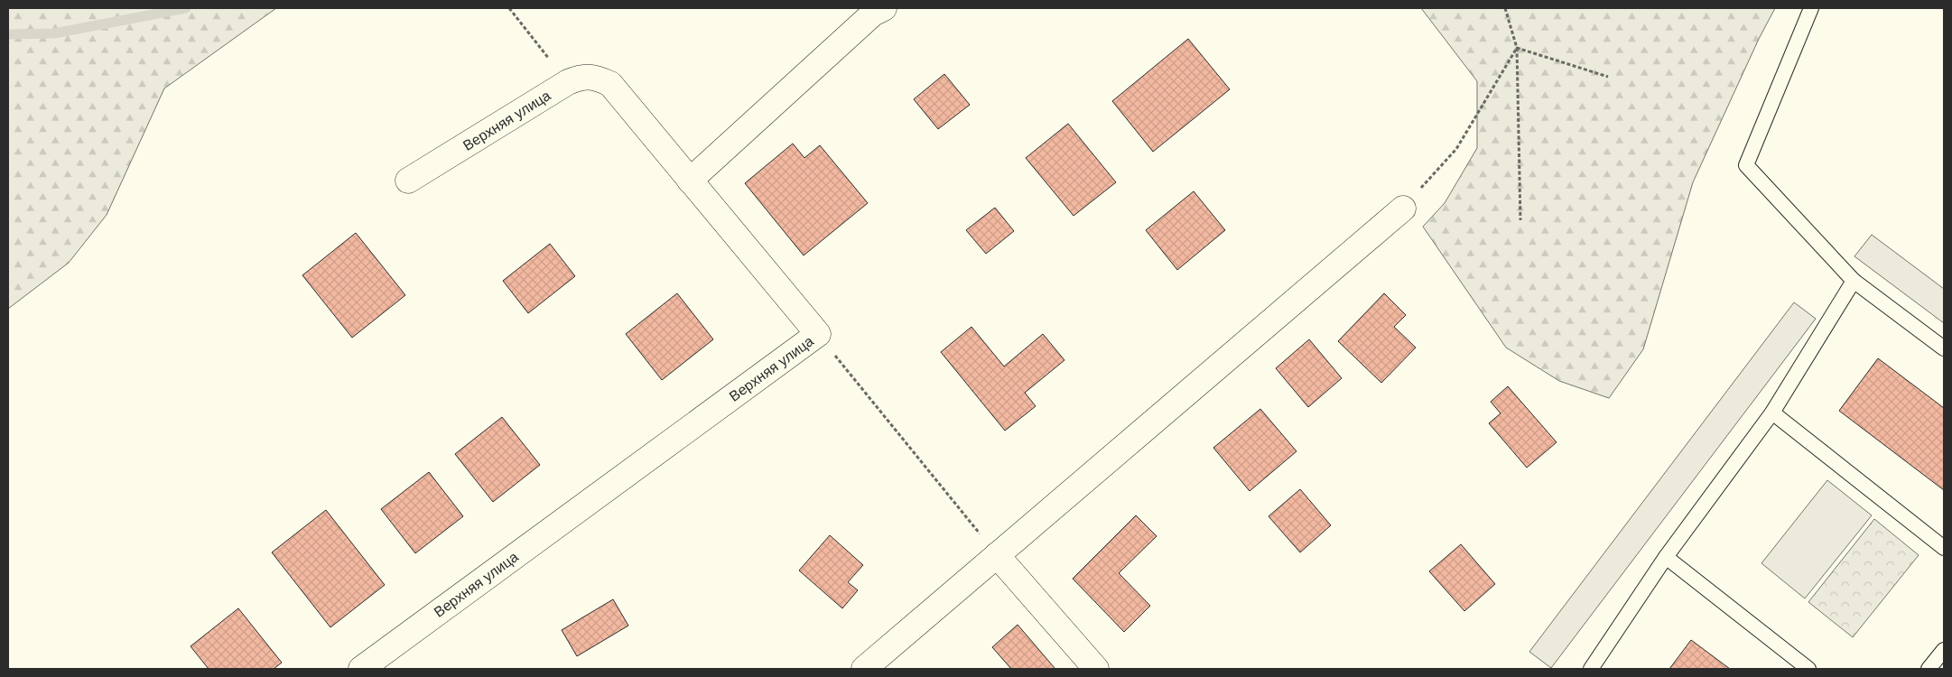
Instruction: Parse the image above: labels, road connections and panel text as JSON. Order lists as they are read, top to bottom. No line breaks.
{"streets":{"street":["Верхняя улица"]}}
